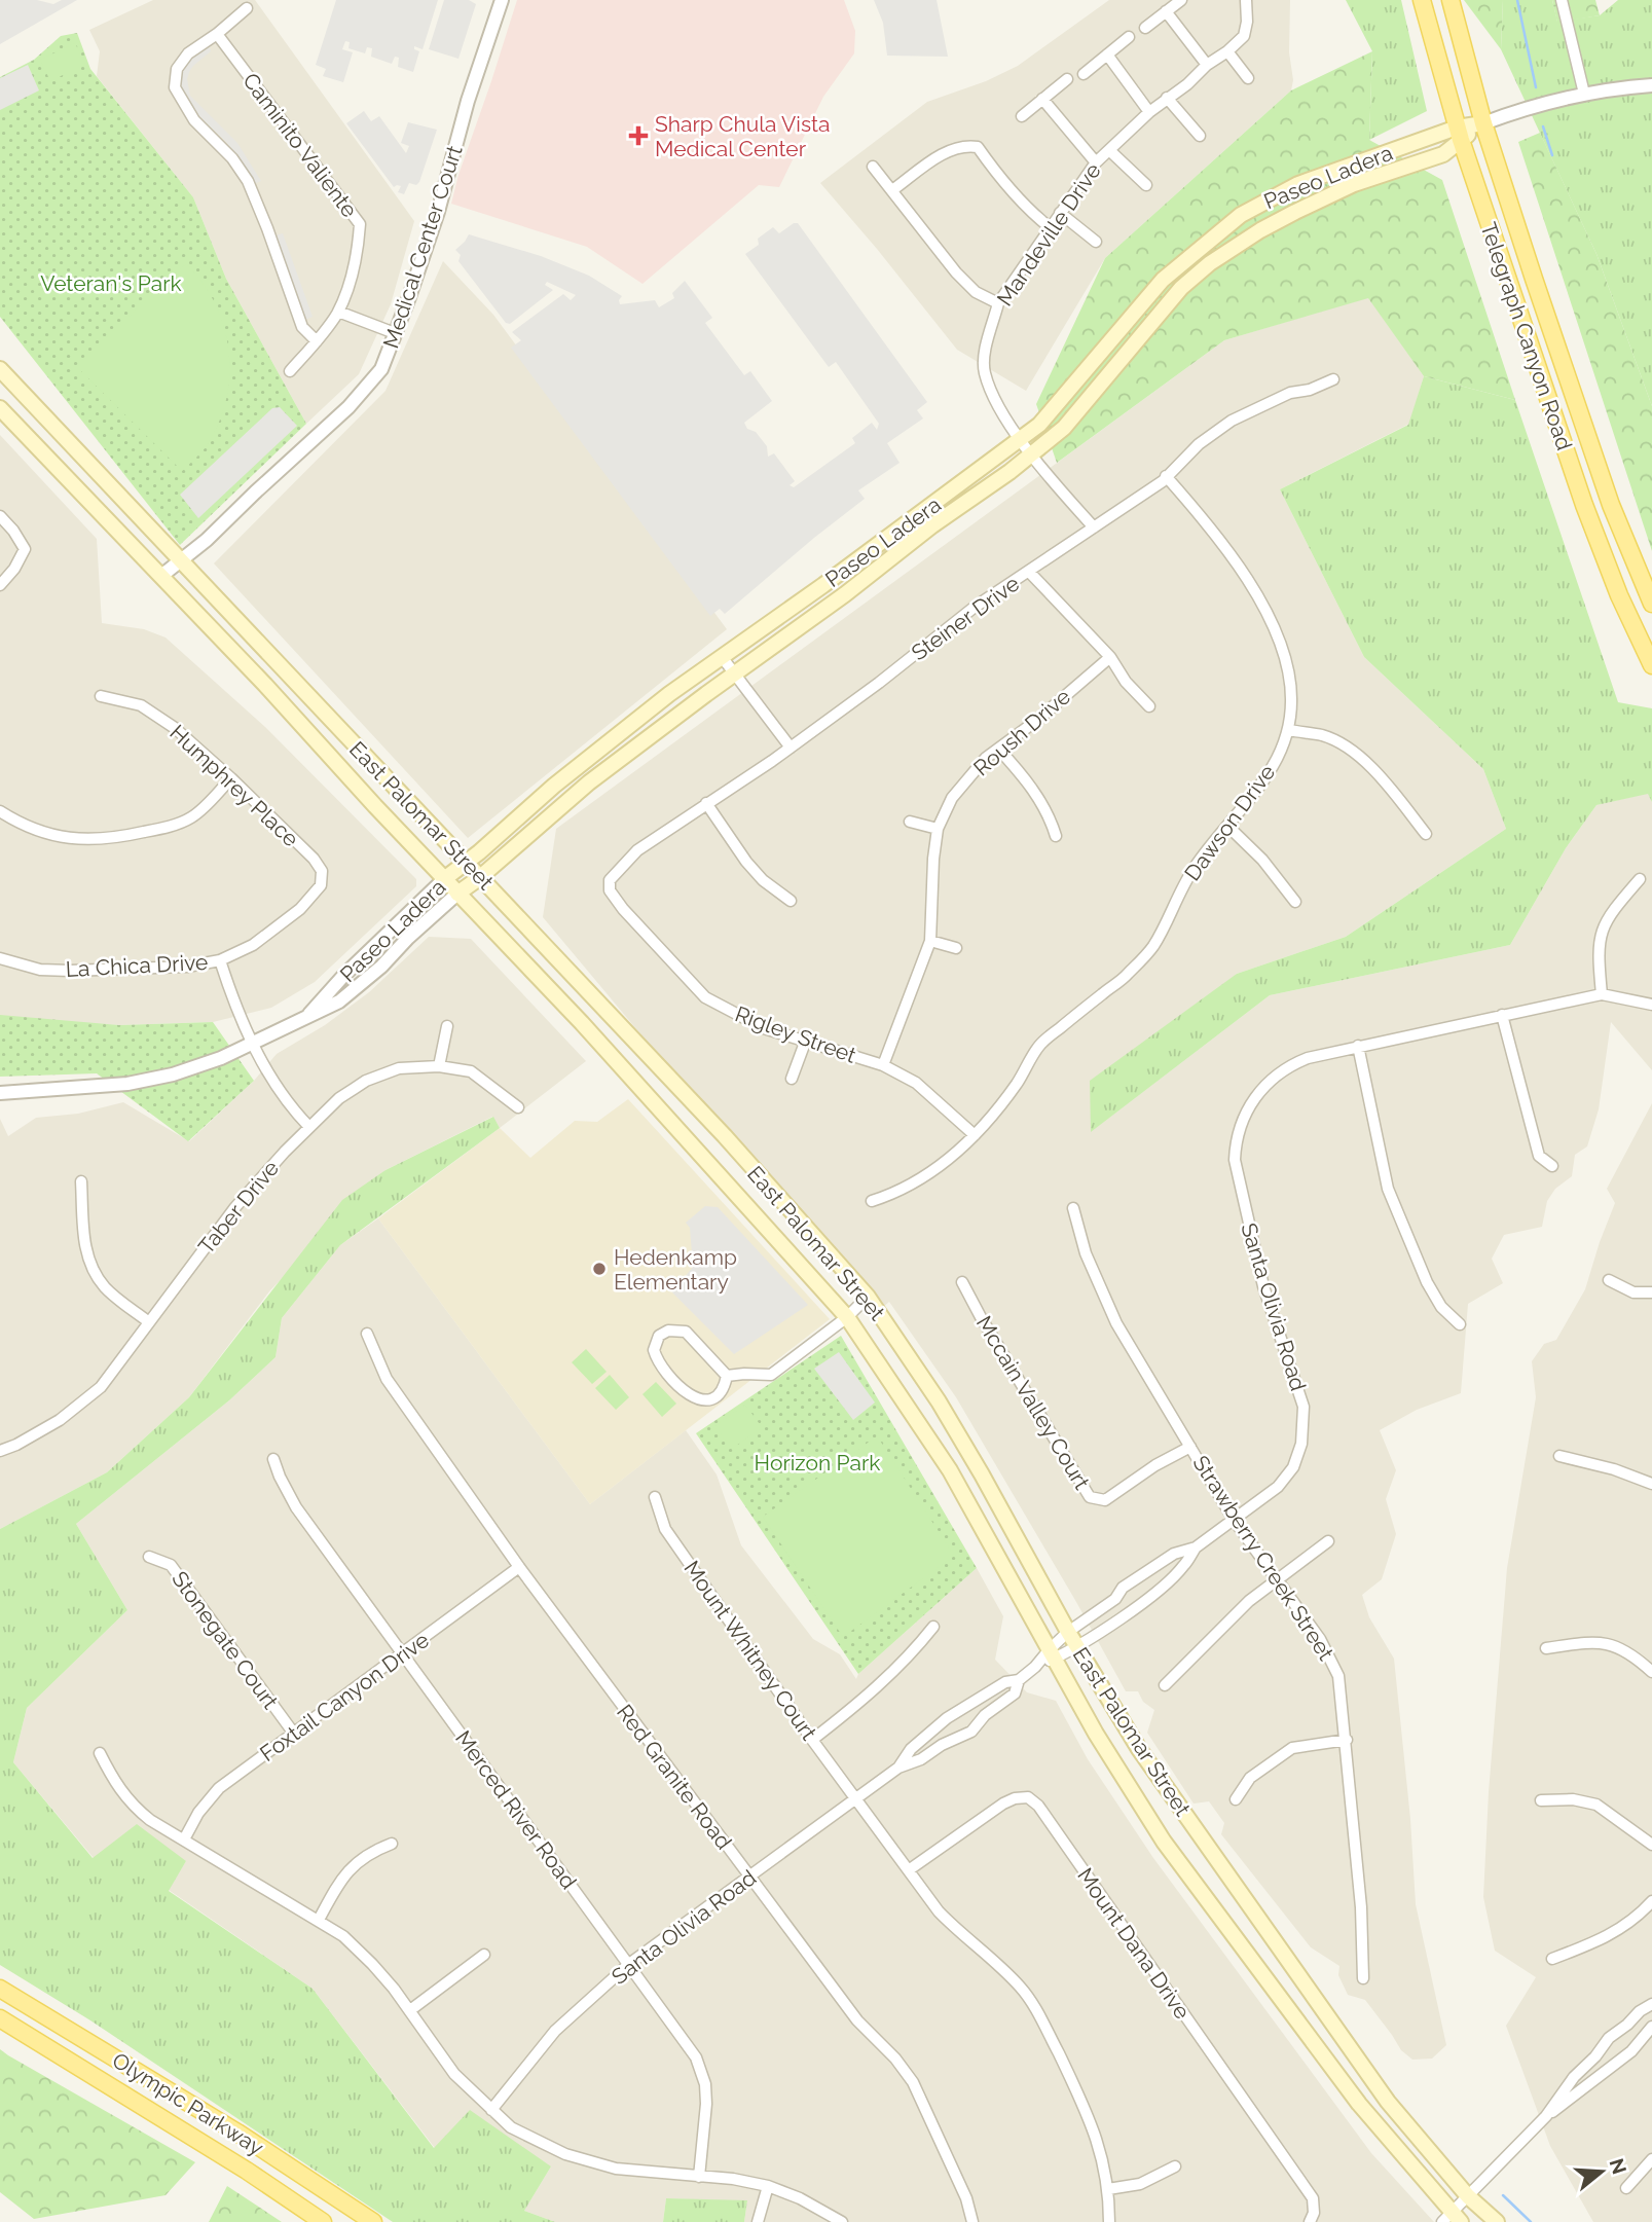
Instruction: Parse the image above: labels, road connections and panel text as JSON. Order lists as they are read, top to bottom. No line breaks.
{"streets":{"main road":["Paseo Ladera","Telegraph Canyon Road","East Palomar Street","Olympic Parkway"],"street":["Caminito Valiente","Mandeville Drive","Medical Center Court","Steiner Drive","Roush Drive","Humphrey Place","Dawson Drive","La Chica Drive","Rigley Street","Taber Drive","Santa Olivia Road","Mccain Valley Court","Strawberry Creek Street","Stonegate Court","Mount Whitney Court","Foxtail Canyon Drive","Red Granite Road","Merced River Road","Mount Dana Drive"]},"crossings":[["Paseo Ladera","Mandeville Drive"],["Paseo Ladera","Telegraph Canyon Road"],["Paseo Ladera","East Palomar Street"],["Mandeville Drive","Steiner Drive"],["Medical Center Court","East Palomar Street"],["Steiner Drive","Dawson Drive"],["Steiner Drive","Rigley Street"],["Roush Drive","Rigley Street"],["Humphrey Place","La Chica Drive"],["East Palomar Street","Santa Olivia Road"],["Dawson Drive","Rigley Street"],["Santa Olivia Road","Strawberry Creek Street"],["Santa Olivia Road","Mount Whitney Court"],["Santa Olivia Road","Red Granite Road"],["Santa Olivia Road","Merced River Road"],["Mccain Valley Court","Strawberry Creek Street"],["Stonegate Court","Foxtail Canyon Drive"],["Mount Whitney Court","Mount Dana Drive"],["Foxtail Canyon Drive","Red Granite Road"],["Foxtail Canyon Drive","Merced River Road"]],"parks":["Veteran's Park","Horizon Park"],"places":{"health":["Sharp Chula Vista Medical Center"],"other":["Hedenkamp Elementary"]},"north":"right"}
